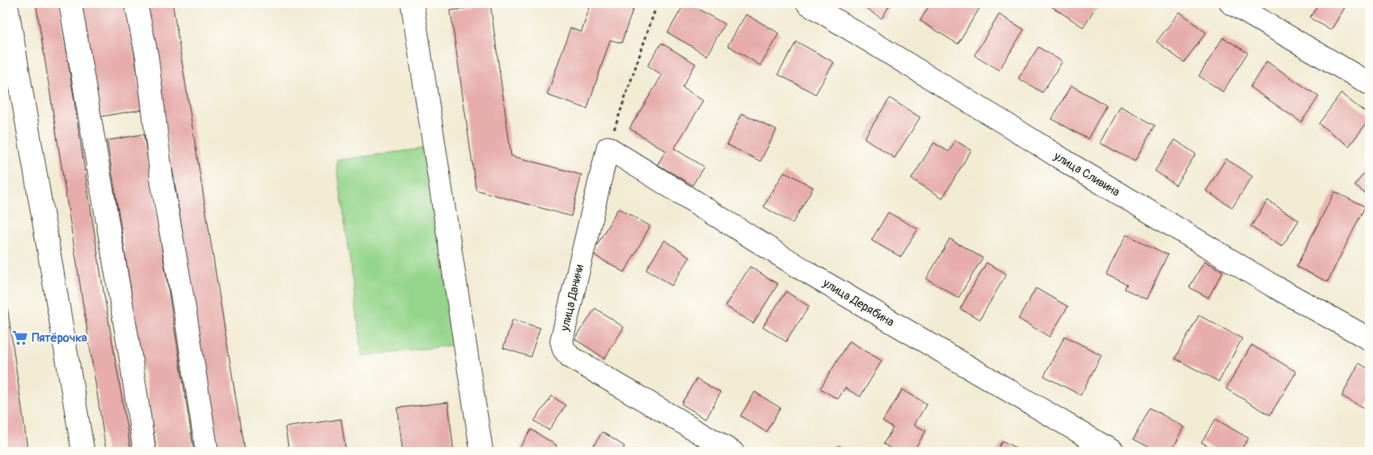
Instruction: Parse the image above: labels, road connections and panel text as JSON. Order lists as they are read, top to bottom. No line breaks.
{"streets":{"street":["улица Сливина","улица Данини","улица Дерябина"]},"crossings":[["улица Данини","улица Дерябина"]],"places":{"supermarket":["Пятёрочка"]}}
